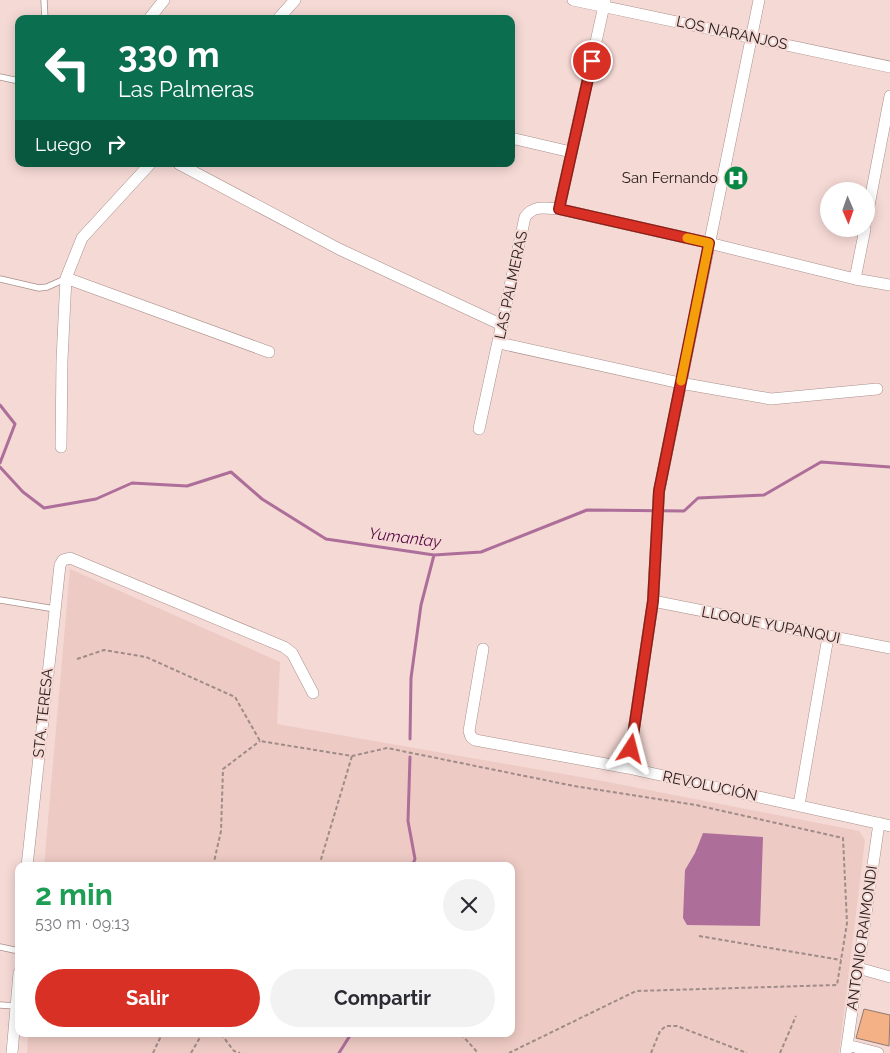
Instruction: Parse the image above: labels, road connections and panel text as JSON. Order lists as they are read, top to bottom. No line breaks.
{"streets":{"street":["LOS NARANJOS","LAS PALMERAS","LLOQUE YUPANQUI","STA. TERESA","REVOLUCIÓN","ANTONIO RAIMONDI"]},"crossings":[["REVOLUCIÓN","ANTONIO RAIMONDI"]],"water":["Yumantay"],"places":{"hospital":["San Fernando"]},"north":"bottom","page":{"turn":["330 m","Las Palmeras"],"then":"Luego","heading":["2 min","530 m · 09:13"],"buttons":["Salir","Compartir"]}}
